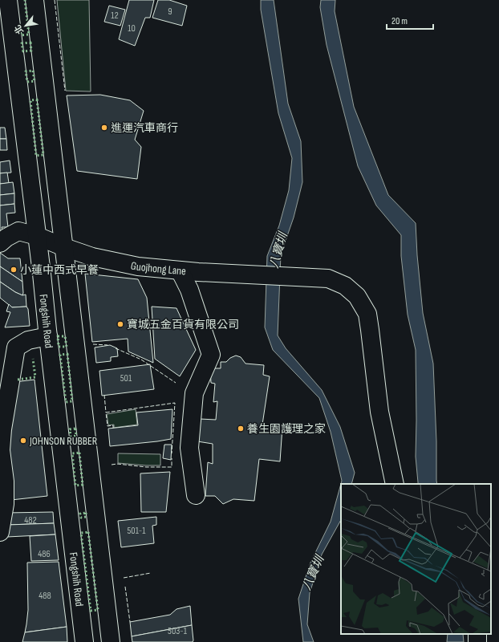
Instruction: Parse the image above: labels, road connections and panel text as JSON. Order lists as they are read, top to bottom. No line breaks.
{"streets":{"main road":["Guojhong Lane","Fongshih Road"]},"crossings":[["Guojhong Lane","Fongshih Road"]],"water":["八寶圳"],"places":["進運汽車商行","小蓮中西式早餐","寶城五金百貨有限公司","養生園護理之家","JOHNSON RUBBER"],"house_numbers":["9","12","10","501","482","501-1","486","488","503-1"],"scale_bar":"20 m","north":"bottom left"}
